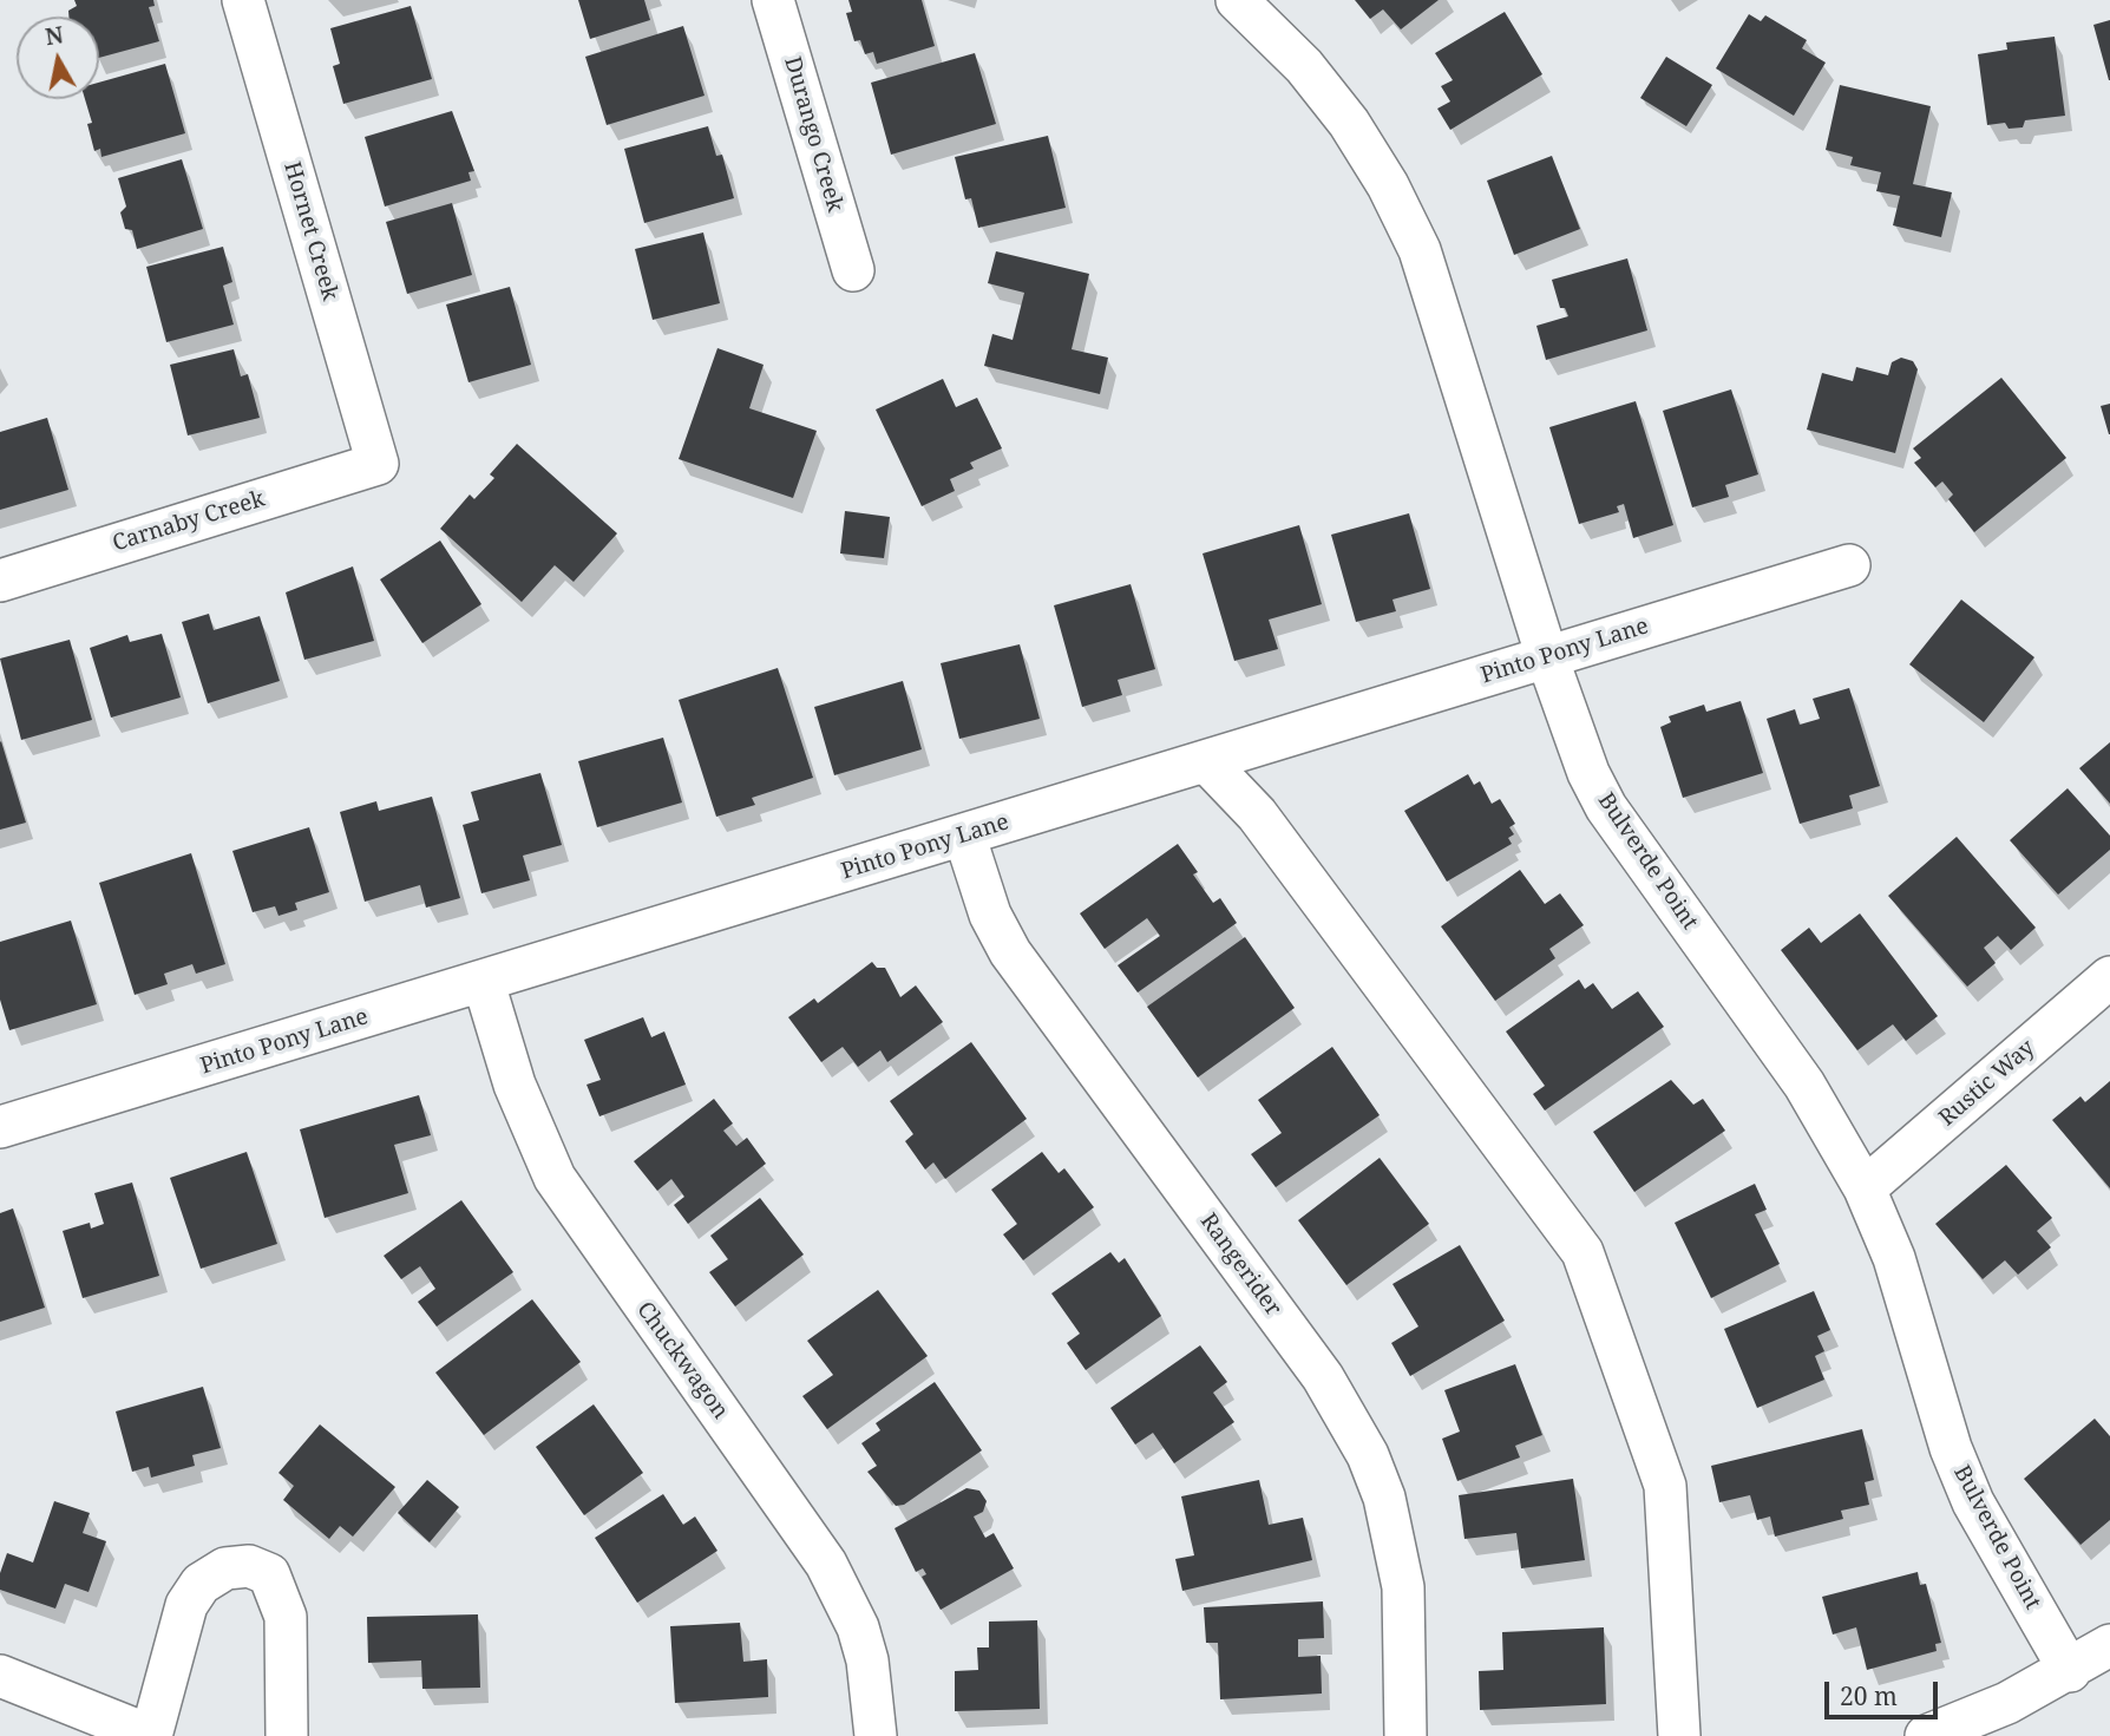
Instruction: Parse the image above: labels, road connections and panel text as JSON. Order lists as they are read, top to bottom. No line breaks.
{"streets":{"street":["Durango Creek","Hornet Creek","Carnaby Creek","Pinto Pony Lane","Bulverde Point","Rustic Way","Rangerider","Chuckwagon"]},"crossings":[["Hornet Creek","Carnaby Creek"],["Pinto Pony Lane","Bulverde Point"],["Pinto Pony Lane","Rangerider"],["Pinto Pony Lane","Chuckwagon"],["Bulverde Point","Rustic Way"]],"scale_bar":"20 m","north":"top"}
